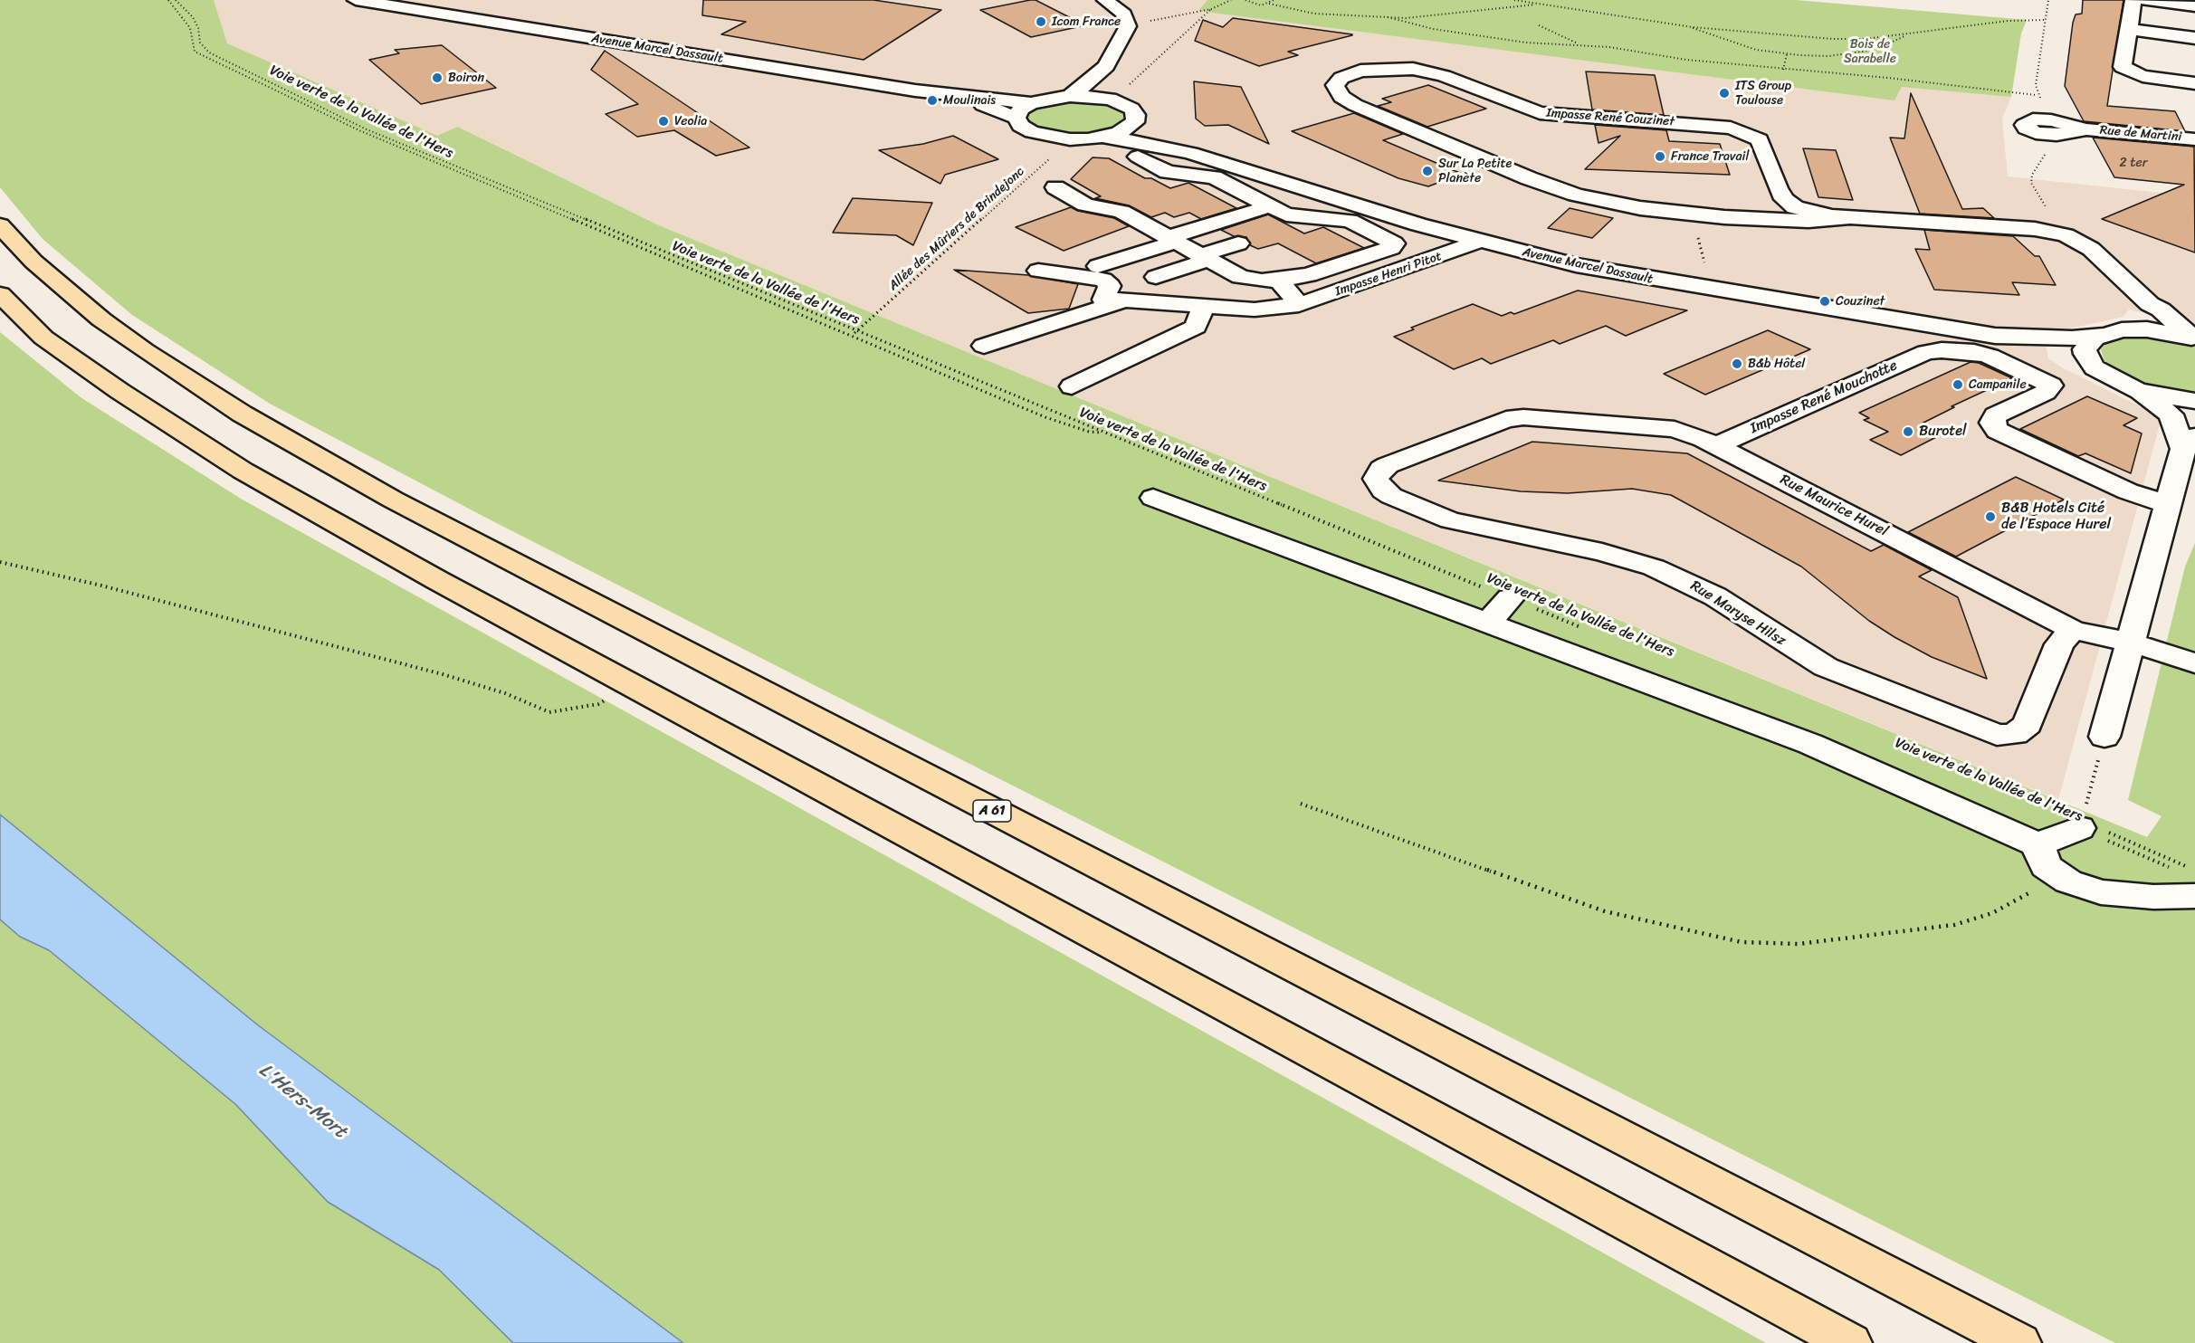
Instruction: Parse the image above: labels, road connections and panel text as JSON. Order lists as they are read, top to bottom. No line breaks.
{"streets":{"highway":["A 61"],"street":["Avenue Marcel Dassault","Impasse René Couzinet","Rue de Martini","Impasse Henri Pitot","Impasse René Mouchotte","Rue Maurice Hurel","Rue Maryse Hilsz"],"path":["Voie verte de la Vallée de l'Hers","Allée des Mûriers de Brindejonc"]},"crossings":[["Avenue Marcel Dassault","Impasse René Couzinet"],["Avenue Marcel Dassault","Allée des Mûriers de Brindejonc"],["Avenue Marcel Dassault","Impasse Henri Pitot"],["Voie verte de la Vallée de l'Hers","Allée des Mûriers de Brindejonc"],["Impasse René Mouchotte","Rue Maurice Hurel"],["Rue Maurice Hurel","Rue Maryse Hilsz"]],"water":["L'Hers-Mort"],"parks":["Bois de Sarabelle"],"places":["Icom France","Boiron","ITS Group Toulouse","Moulinais","Veolia","France Travail","Sur La Petite Planète","Couzinet","B&b Hôtel","Campanile","Burotel","B&B Hotels Cité de l’Espace Hurel"],"house_numbers":["2 ter"]}
